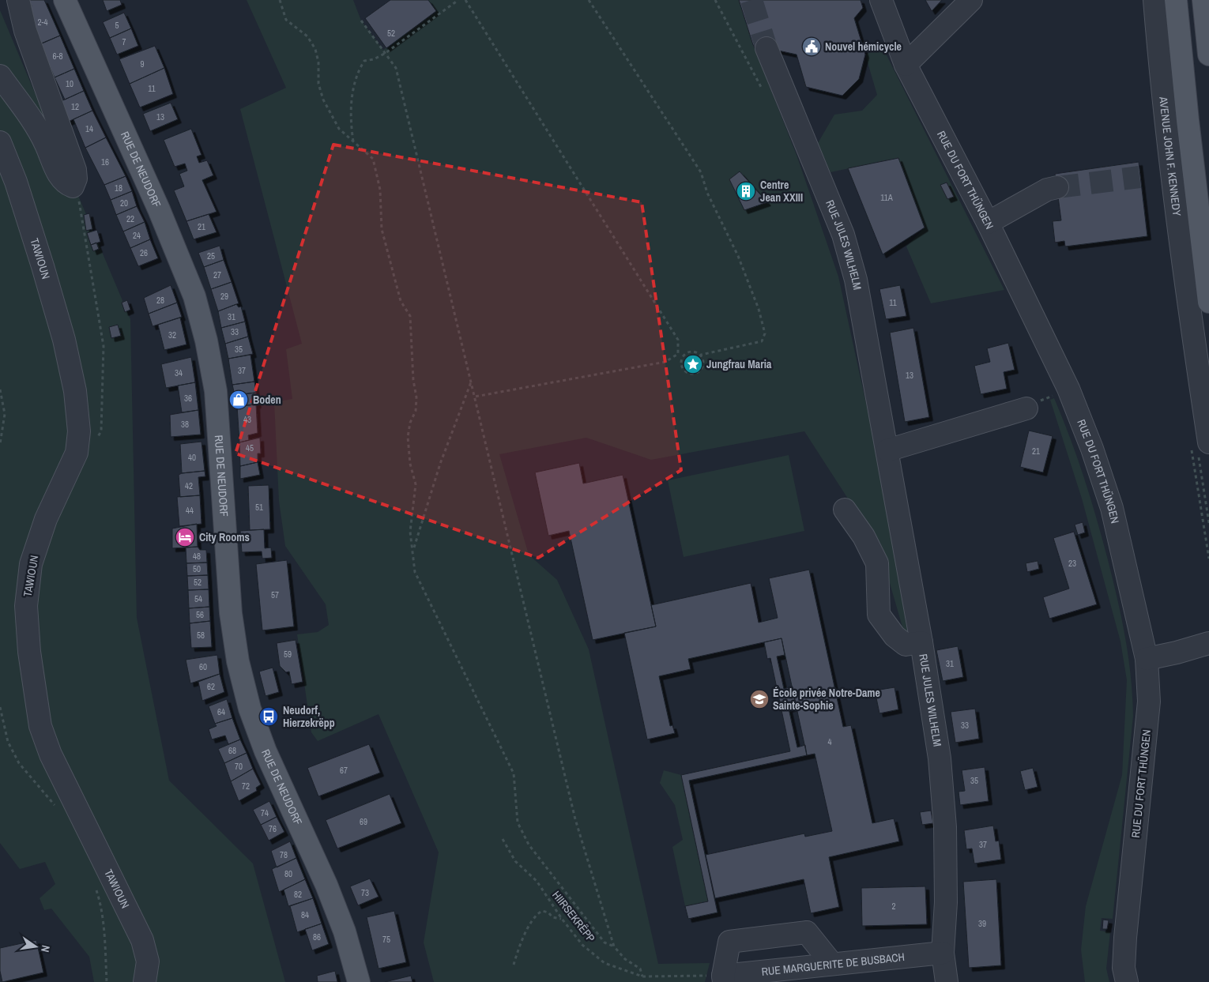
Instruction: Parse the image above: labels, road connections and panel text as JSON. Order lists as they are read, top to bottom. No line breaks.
{"streets":{"main road":["AVENUE JOHN F. KENNEDY","RUE DE NEUDORF"],"street":["RUE DU FORT THÜNGEN","RUE JULES WILHELM","TAWIOUN","RUE MARGUERITE DE BUSBACH"],"path":["HIIRSEKRËPP"]},"crossings":[["RUE JULES WILHELM","RUE MARGUERITE DE BUSBACH"],["HIIRSEKRËPP","RUE MARGUERITE DE BUSBACH"]],"places":{"public building":["Nouvel hémicycle"],"building":["Centre Jean XXIII"],"place":["Jungfrau Maria"],"shop":["Boden"],"hotel":["City Rooms"],"school or university":["École privée Notre-Dame Sainte-Sophie"],"bus stop":["Neudorf, Hierzekrëpp"]},"house_numbers":["2-4","5","52","7","6-8","9","10","11","12","13","14","16","18","11A","20","22","21","24","26","25","27","29","28","11","31","33","32","35","37","34","13","36","43","38","45","21","40","42","51","44","48","23","50","52","57","54","56","58","59","31","60","62","64","33","4","68","70","67","35","72","74","69","76","37","78","80","73","82","2","84","39","86","75"],"north":"right"}
